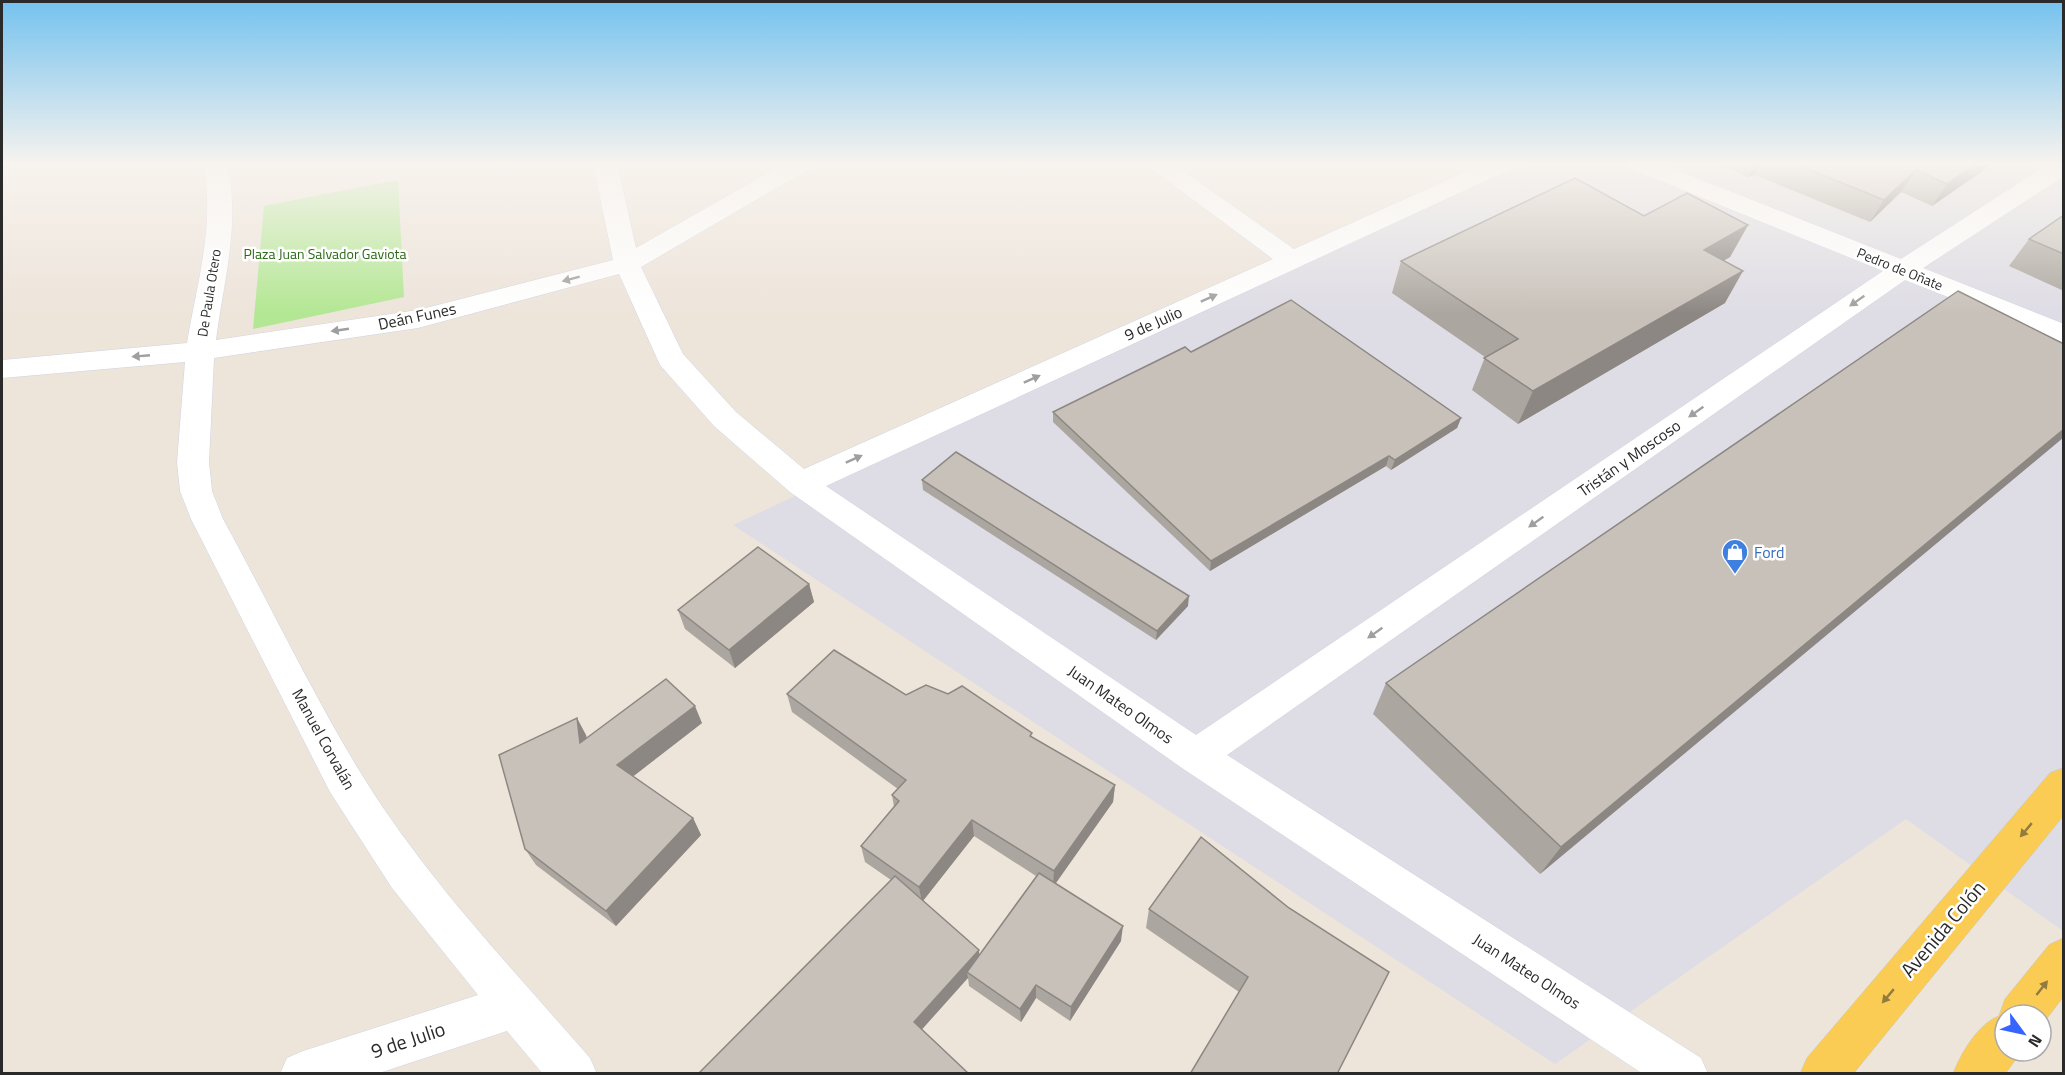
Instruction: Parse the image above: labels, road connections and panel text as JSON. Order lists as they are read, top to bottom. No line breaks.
{"streets":{"main road":["Avenida Colón"],"street":["Pedro de Oñate","De Paula Otero","Deán Funes","9 de Julio","Tristán y Moscoso","Juan Mateo Olmos","Manuel Corvalán"]},"crossings":[["Pedro de Oñate","Tristán y Moscoso"],["De Paula Otero","Deán Funes"],["De Paula Otero","Manuel Corvalán"],["Deán Funes","Juan Mateo Olmos"],["Deán Funes","Manuel Corvalán"],["9 de Julio","Juan Mateo Olmos"],["9 de Julio","Manuel Corvalán"],["Tristán y Moscoso","Juan Mateo Olmos"]],"one_way":["Deán Funes","9 de Julio","Tristán y Moscoso","Avenida Colón"],"parks":["Plaza Juan Salvador Gaviota"],"places":{"shop":["Ford"]},"north":"bottom right"}
